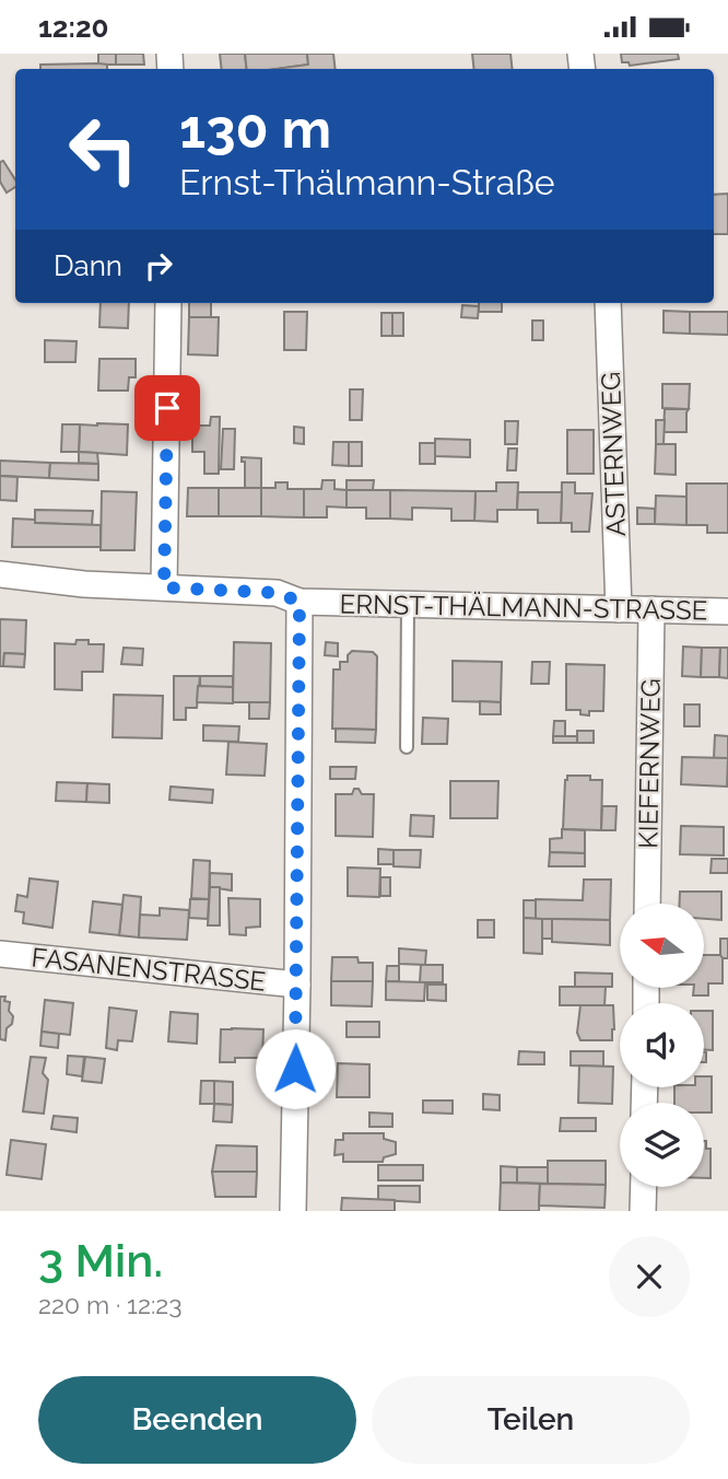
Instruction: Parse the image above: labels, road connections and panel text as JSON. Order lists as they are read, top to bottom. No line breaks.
{"streets":{"street":["ASTERNWEG","ERNST-THÄLMANN-STRASSE","KIEFERNWEG","FASANENSTRASSE"]},"crossings":[["ASTERNWEG","ERNST-THÄLMANN-STRASSE"],["ERNST-THÄLMANN-STRASSE","KIEFERNWEG"]],"north":"left","page":{"status":"12:20","turn":["130 m","Ernst-Thälmann-Straße"],"then":"Dann","heading":["3 Min.","220 m · 12:23"],"buttons":["Beenden","Teilen"]}}
